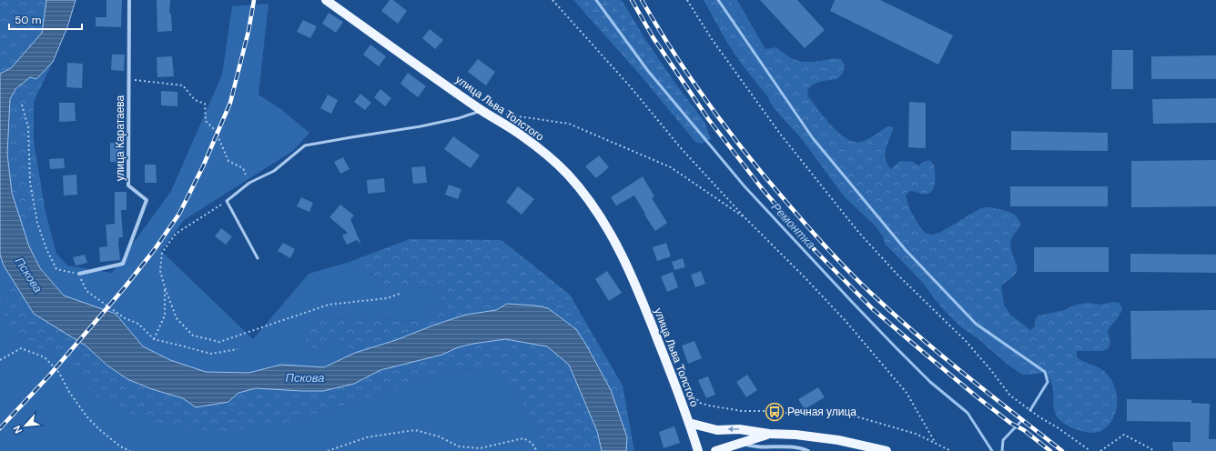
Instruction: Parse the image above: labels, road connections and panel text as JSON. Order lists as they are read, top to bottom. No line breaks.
{"streets":{"main road":["улица Льва Толстого"],"street":["улица Каратаева"]},"water":["Ремонтка","Пскова"],"places":{"bus stop":["Речная улица"]},"scale_bar":"50 m","north":"bottom left"}
